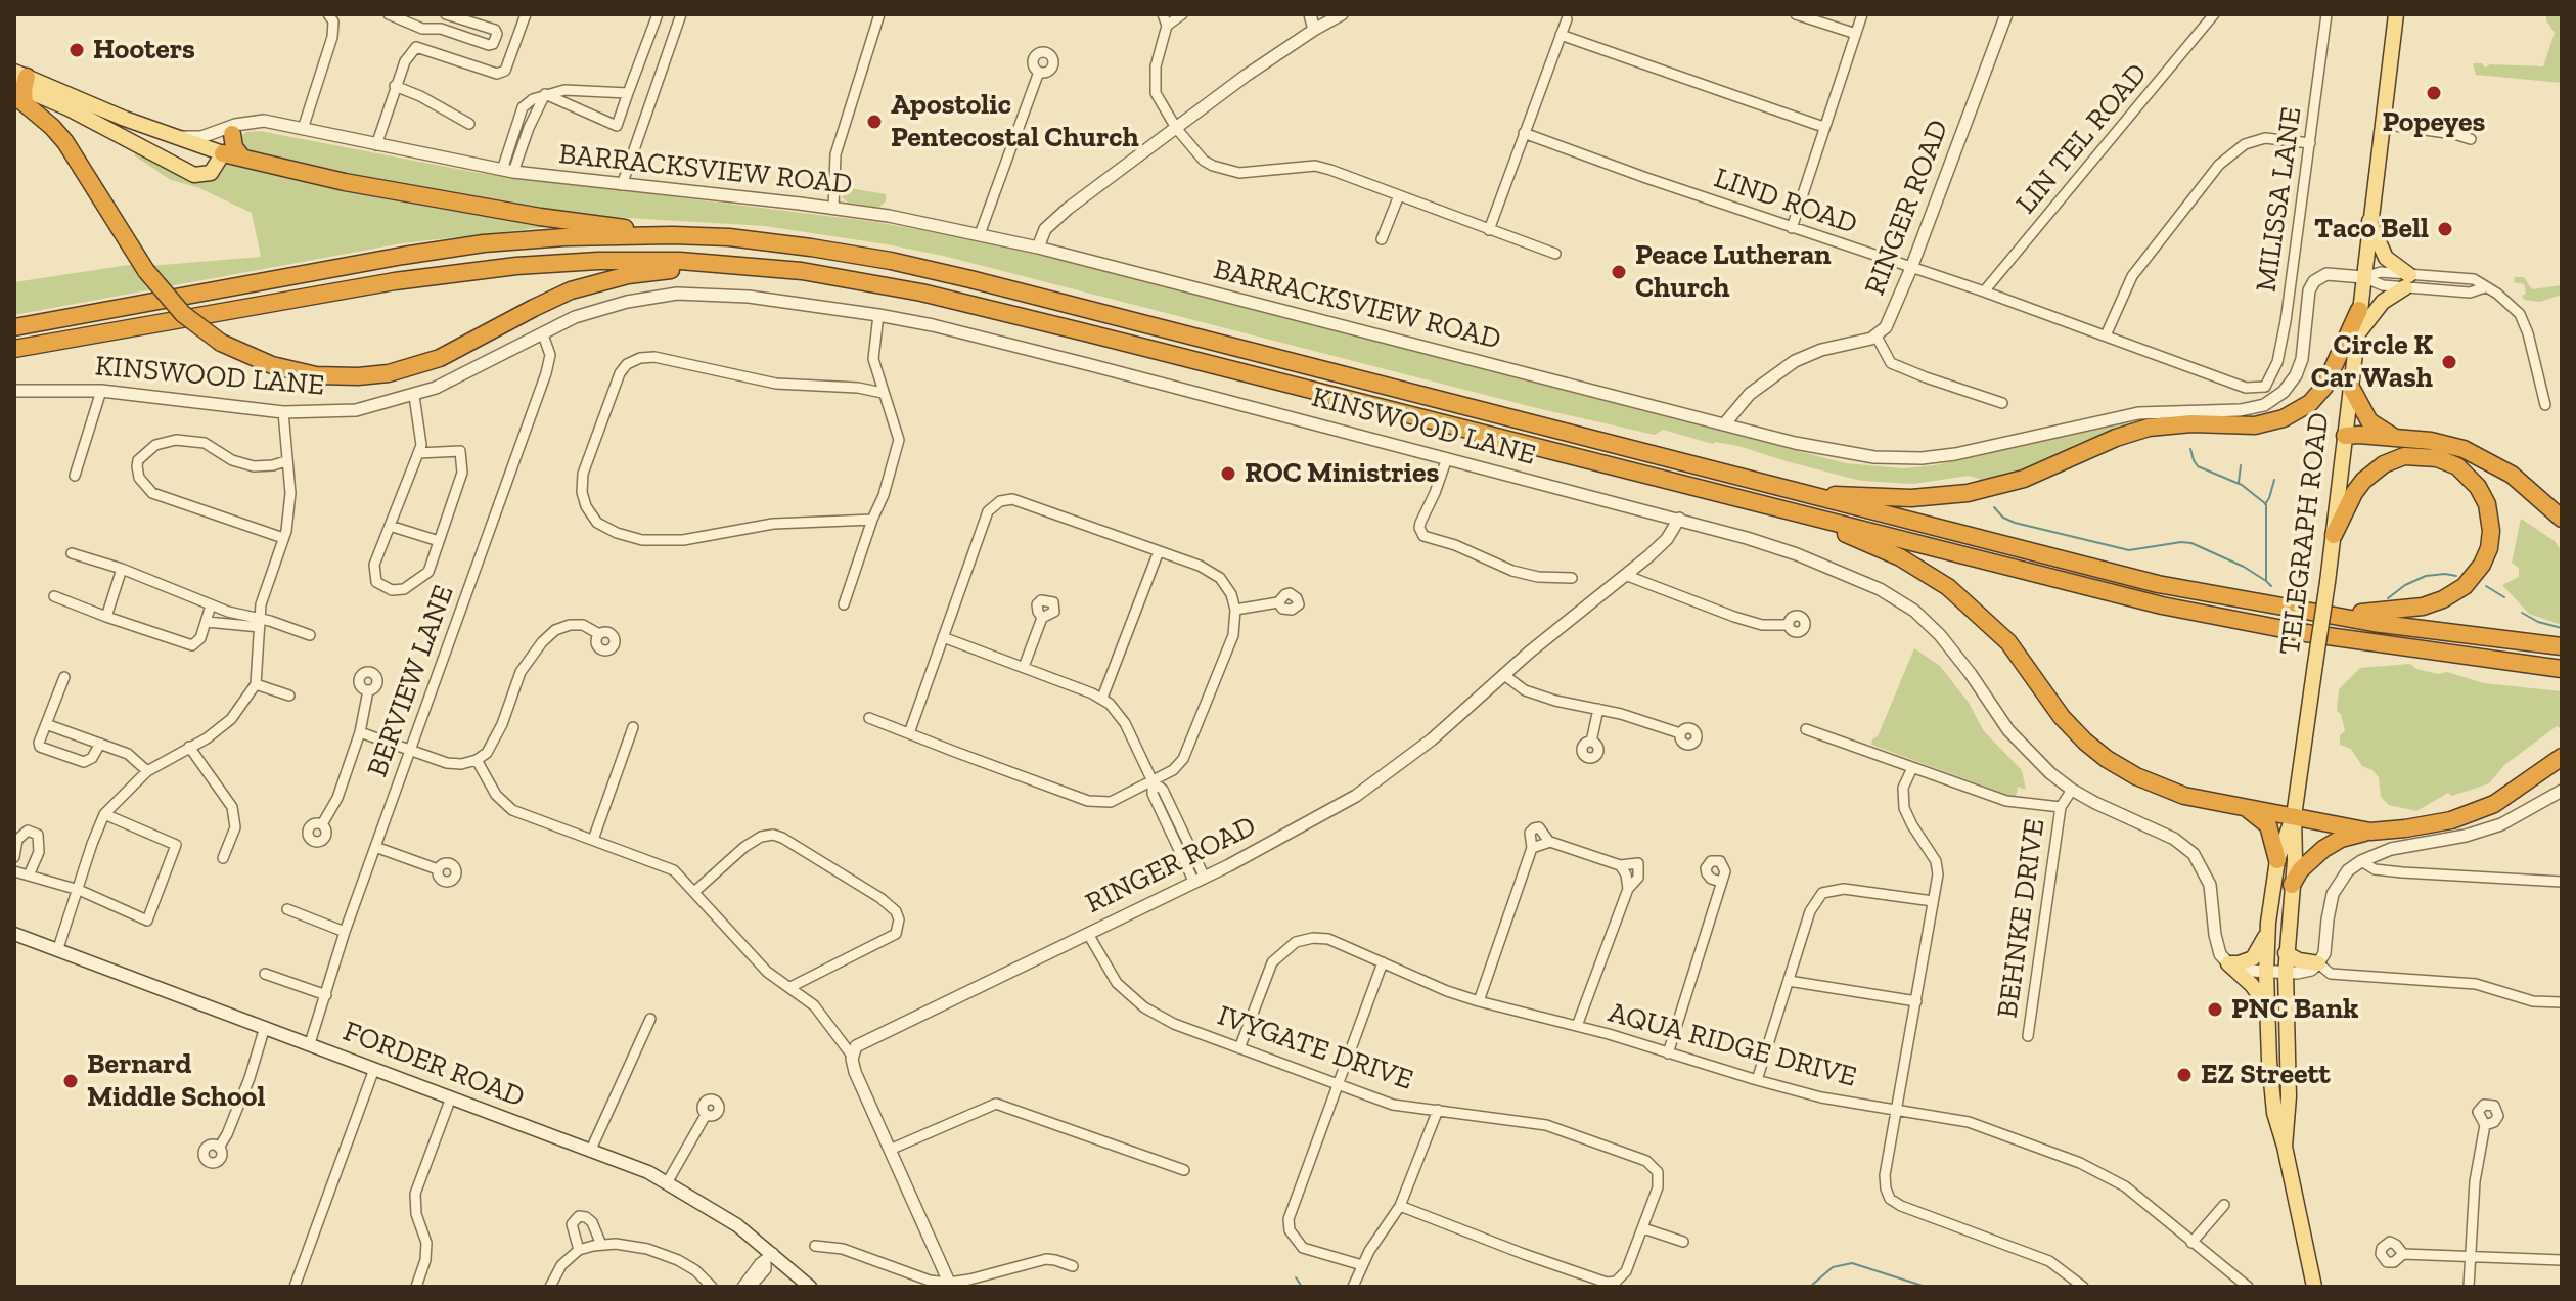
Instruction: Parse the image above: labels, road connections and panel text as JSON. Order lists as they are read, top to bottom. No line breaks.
{"streets":{"main road":["TELEGRAPH ROAD","FORDER ROAD"],"street":["LIN TEL ROAD","BARRACKSVIEW ROAD","MILISSA LANE","LIND ROAD","RINGER ROAD","KINSWOOD LANE","BERVIEW LANE","BEHNKE DRIVE","AQUA RIDGE DRIVE","IVYGATE DRIVE"]},"crossings":[["LIN TEL ROAD","LIND ROAD"],["BARRACKSVIEW ROAD","RINGER ROAD"],["BARRACKSVIEW ROAD","TELEGRAPH ROAD"],["MILISSA LANE","LIND ROAD"],["LIND ROAD","RINGER ROAD"],["RINGER ROAD","KINSWOOD LANE"],["RINGER ROAD","IVYGATE DRIVE"],["KINSWOOD LANE","BERVIEW LANE"],["BERVIEW LANE","FORDER ROAD"],["AQUA RIDGE DRIVE","IVYGATE DRIVE"]],"places":["Hooters","Popeyes","Apostolic Pentecostal Church","Taco Bell","Peace Lutheran Church","Circle K Car Wash","ROC Ministries","PNC Bank","EZ Streett","Bernard Middle School"]}
